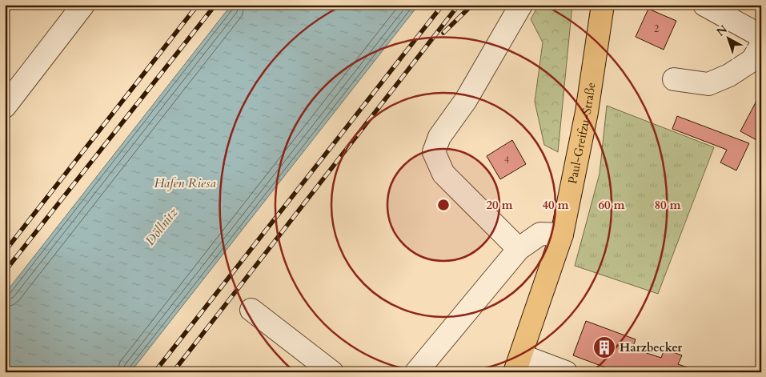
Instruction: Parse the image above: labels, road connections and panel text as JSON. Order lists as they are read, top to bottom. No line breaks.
{"streets":{"main road":["Paul-Greifzu-Straße"]},"water":["Hafen Riesa","Döllnitz"],"places":{"building":["Harzbecker"]},"house_numbers":["2","4"],"north":"top left","rings":["20 m","40 m","60 m","80 m"]}
